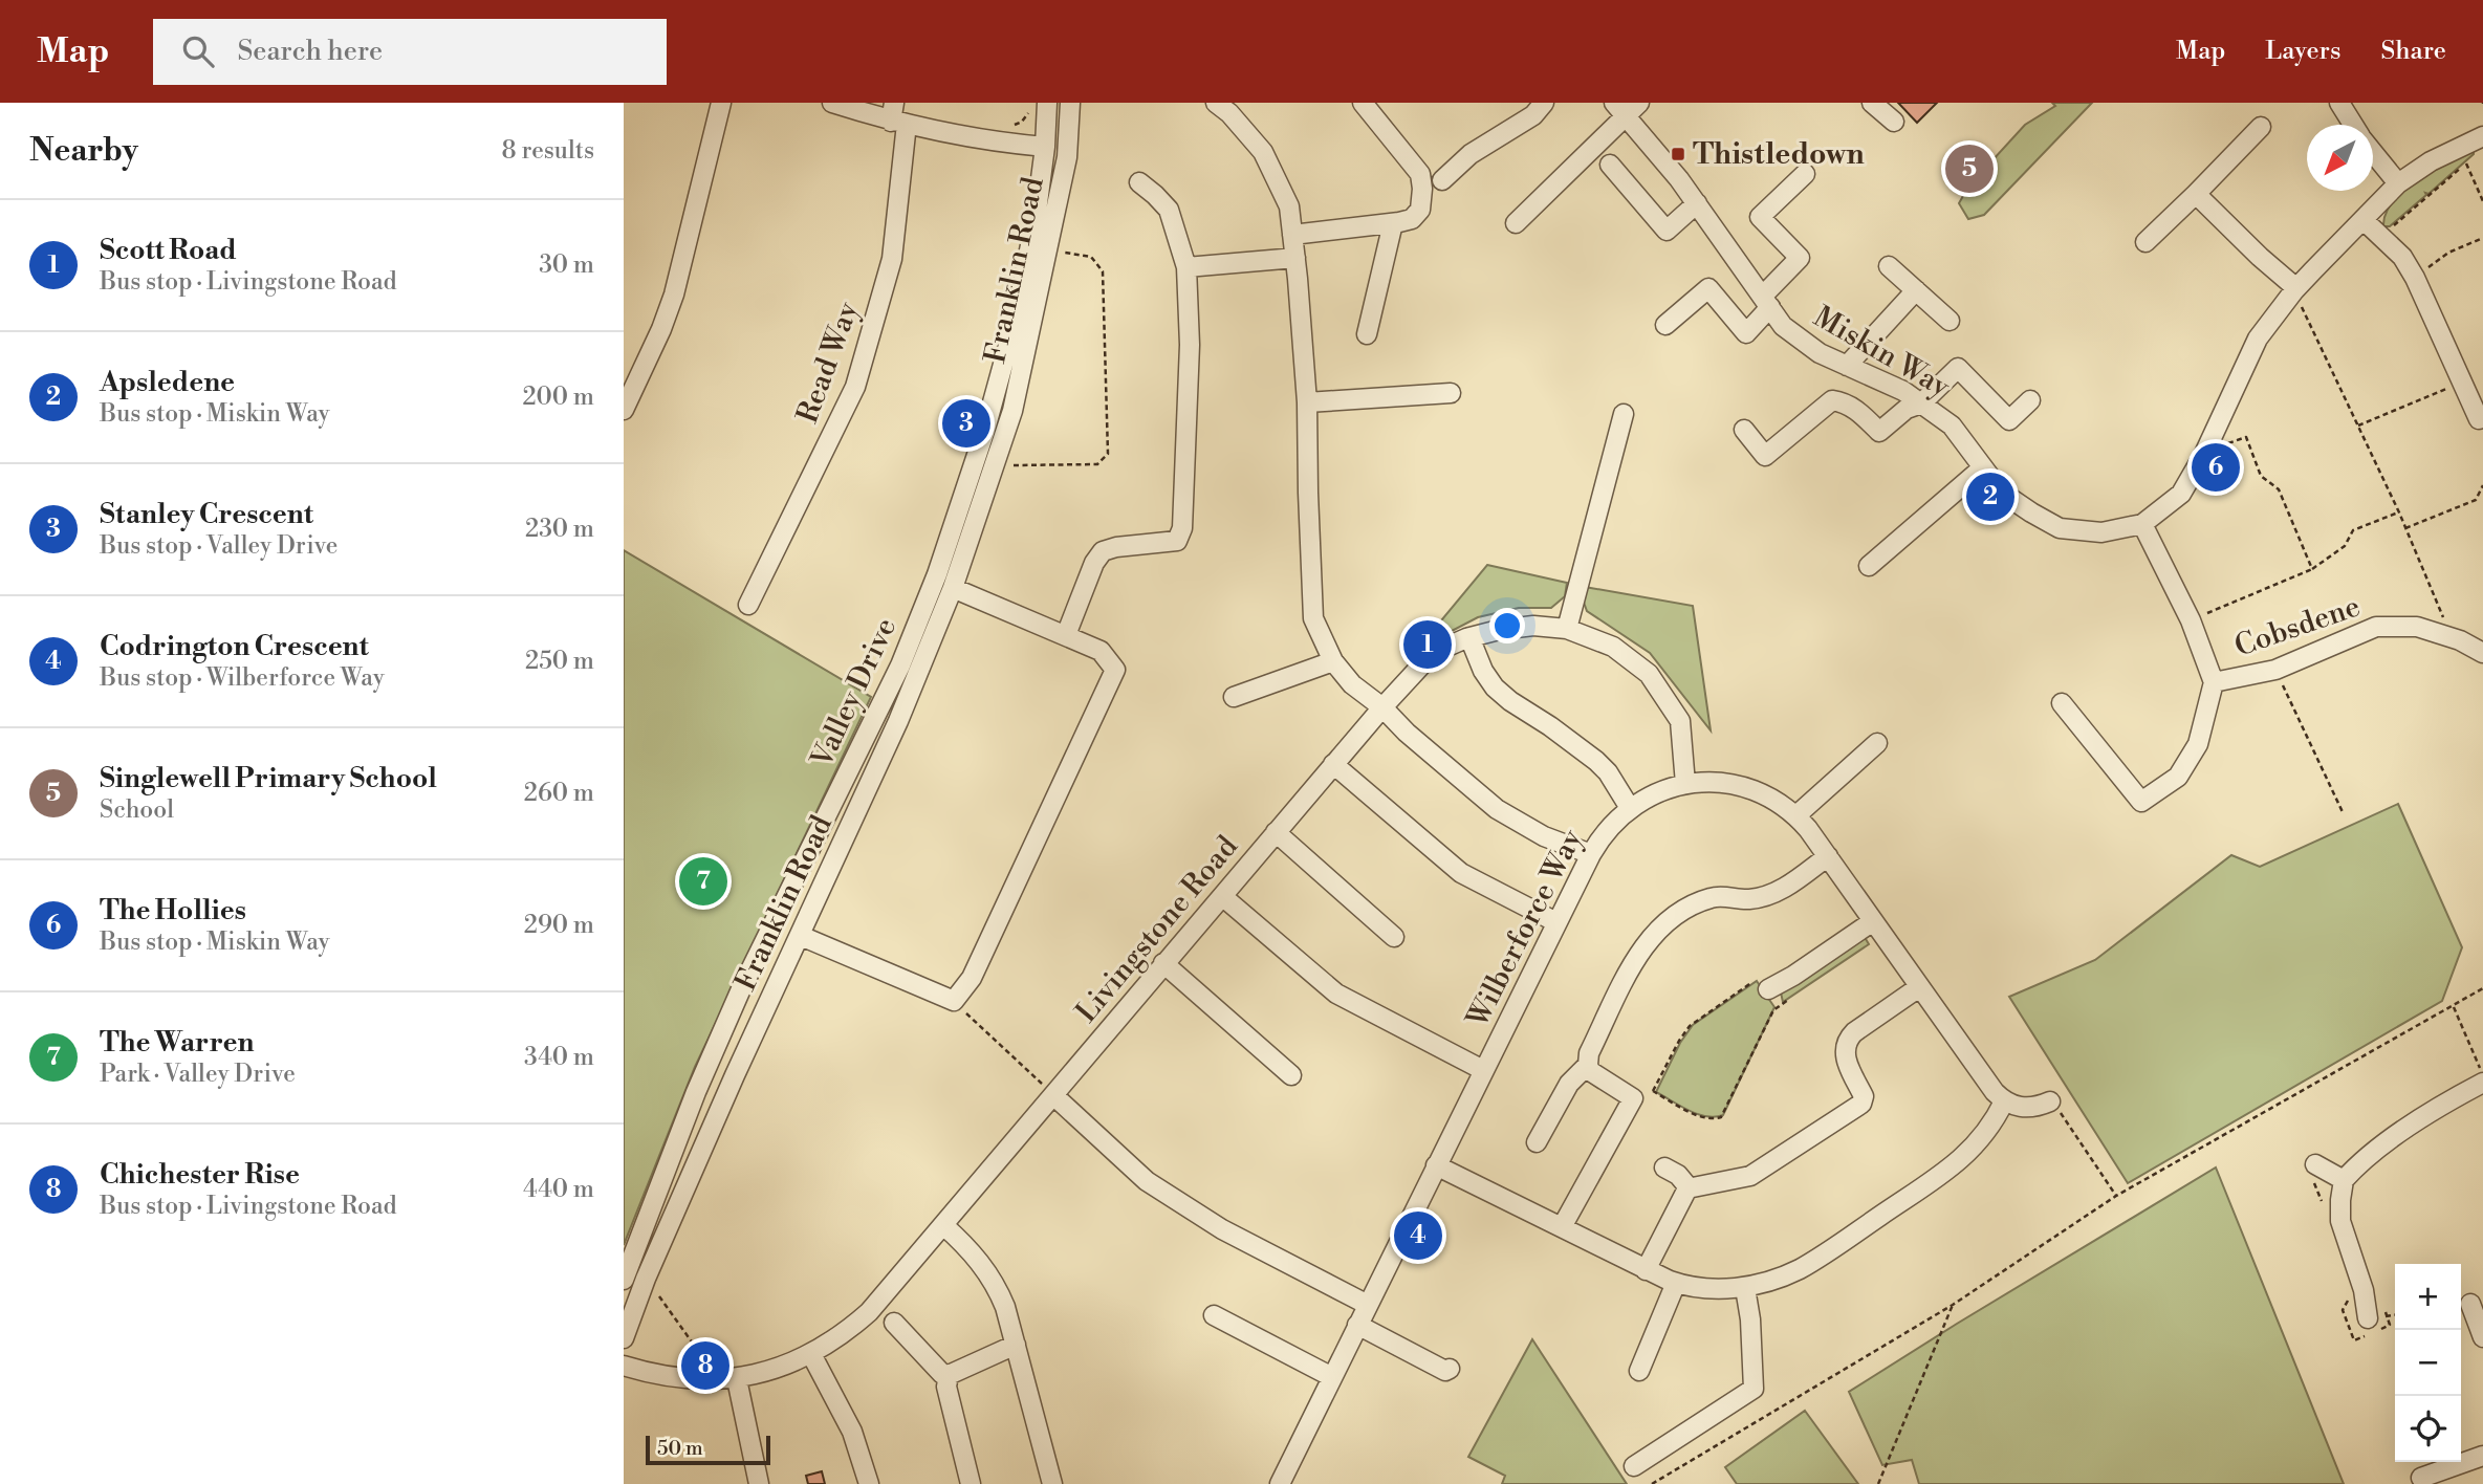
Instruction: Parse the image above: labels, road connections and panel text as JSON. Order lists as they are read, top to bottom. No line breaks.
{"streets":{"street":["Franklin Road","Miskin Way","Read Way","Cobsdene","Valley Drive","Wilberforce Way","Livingstone Road"]},"crossings":[["Miskin Way","Cobsdene"],["Wilberforce Way","Livingstone Road"]],"places":{"transit":["Thistledown"]},"scale_bar":"50 m","north":"bottom left","page":{"header":"Map","search":"Search here","nav":["Map","Layers","Share"],"heading":["Nearby","8 results"],"pins":["5","3","6","2","1","7","4","8"],"list":[{"mark":"1","name":"Scott Road","note":"Bus stop · Livingstone Road","value":"30 m"},{"mark":"2","name":"Apsledene","note":"Bus stop · Miskin Way","value":"200 m"},{"mark":"3","name":"Stanley Crescent","note":"Bus stop · Valley Drive","value":"230 m"},{"mark":"4","name":"Codrington Crescent","note":"Bus stop · Wilberforce Way","value":"250 m"},{"mark":"5","name":"Singlewell Primary School","note":"School","value":"260 m"},{"mark":"6","name":"The Hollies","note":"Bus stop · Miskin Way","value":"290 m"},{"mark":"7","name":"The Warren","note":"Park · Valley Drive","value":"340 m"},{"mark":"8","name":"Chichester Rise","note":"Bus stop · Livingstone Road","value":"440 m"}],"map_buttons":["+","−"],"scale":"50 m"}}
